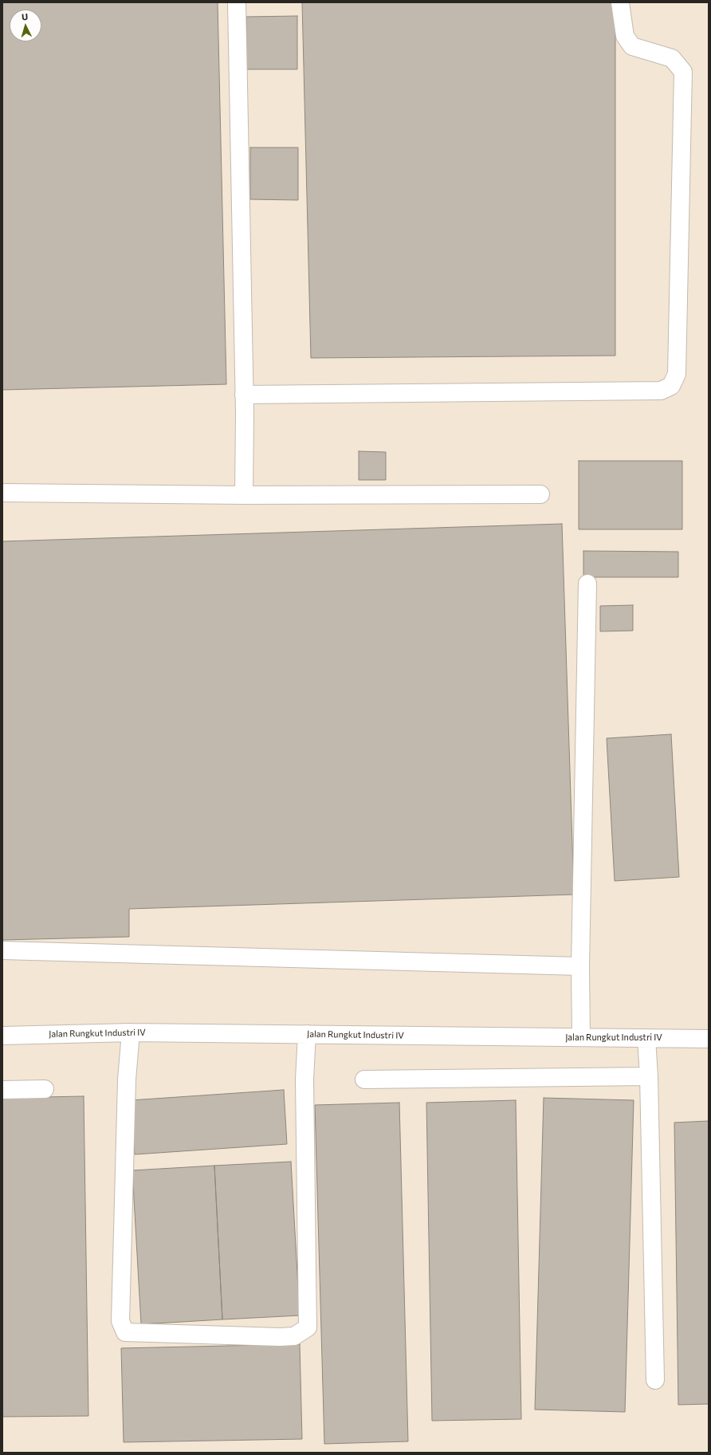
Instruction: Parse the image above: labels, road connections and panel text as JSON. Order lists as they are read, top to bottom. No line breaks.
{"streets":{"street":["Jalan Rungkut Industri IV"]},"north":"top"}
